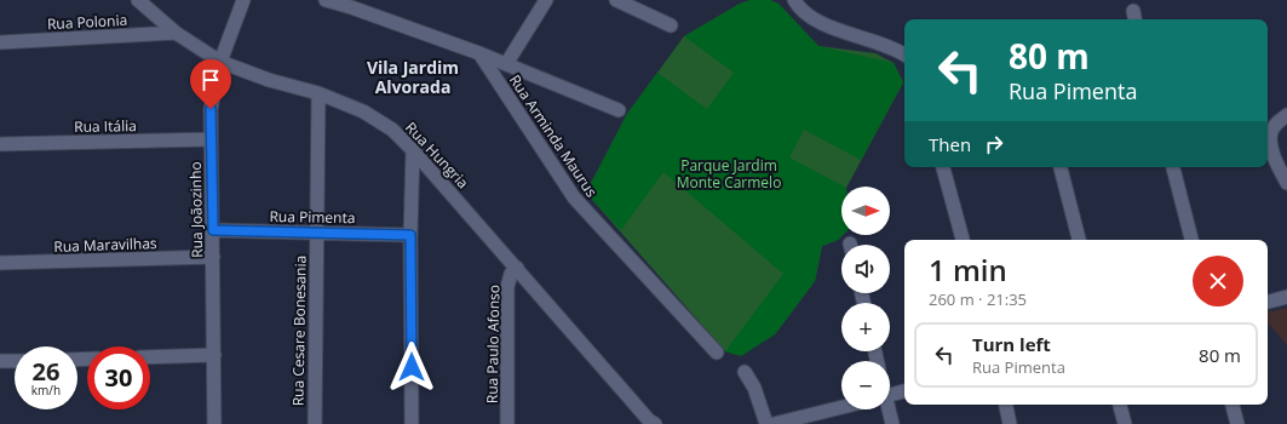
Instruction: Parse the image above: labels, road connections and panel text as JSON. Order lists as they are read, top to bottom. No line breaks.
{"streets":{"street":["Rua Polonia","Rua Itália","Rua Arminda Maurus","Rua Hungria","Rua Joãozinho","Rua Pimenta","Rua Maravilhas","Rua Cesare Bonesania","Rua Paulo Afonso"]},"crossings":[["Rua Polonia","Rua Hungria"],["Rua Itália","Rua Joãozinho"],["Rua Hungria","Rua Joãozinho"],["Rua Hungria","Rua Cesare Bonesania"],["Rua Hungria","Rua Paulo Afonso"],["Rua Joãozinho","Rua Pimenta"],["Rua Joãozinho","Rua Maravilhas"],["Rua Pimenta","Rua Cesare Bonesania"]],"districts":["Vila Jardim Alvorada"],"parks":["Parque Jardim Monte Carmelo"],"north":"right","page":{"turn":["80 m","Rua Pimenta"],"then":"Then","map_buttons":["+","−"],"heading":["1 min","260 m · 21:35"],"list":[{"name":"Turn left","note":"Rua Pimenta","value":"80 m"}],"speed":"26 km/h","limit":"30"}}
